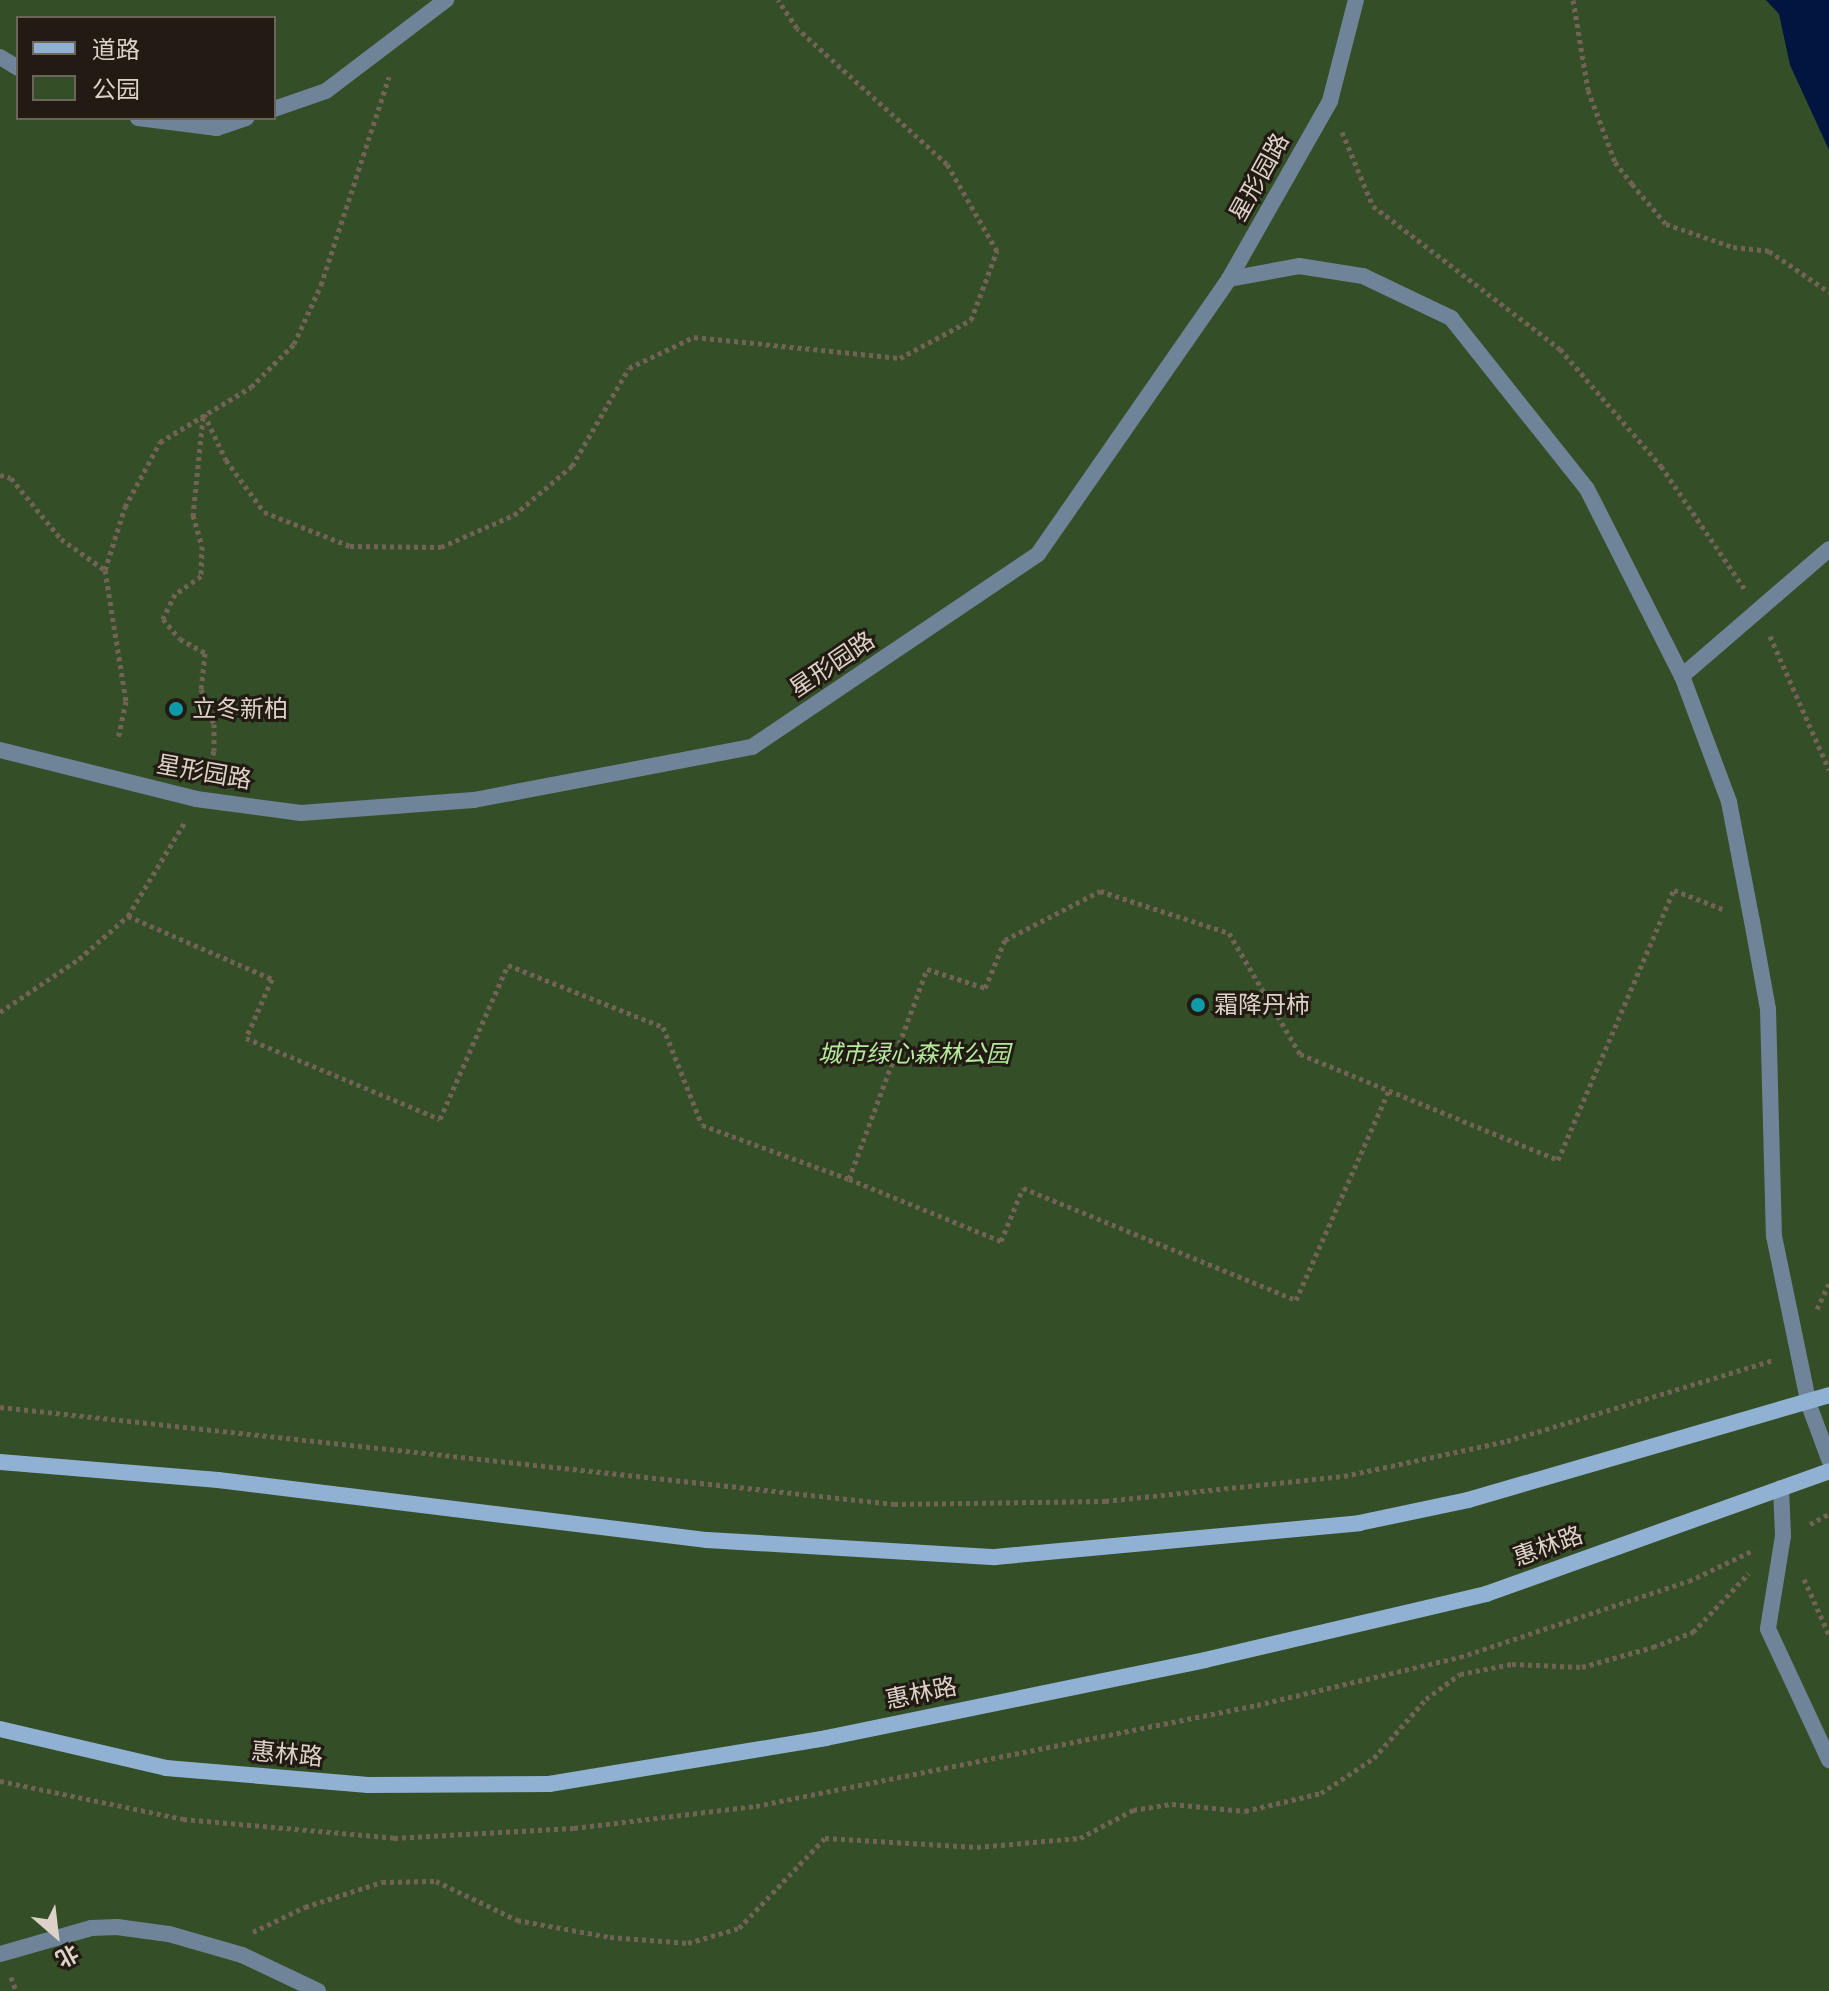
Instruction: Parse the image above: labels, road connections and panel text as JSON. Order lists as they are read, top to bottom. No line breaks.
{"streets":{"main road":["惠林路"],"street":["星形园路"]},"parks":["城市绿心森林公园"],"places":["立冬新柏","霜降丹柿"],"legend":["道路","公园"],"north":"bottom right"}
